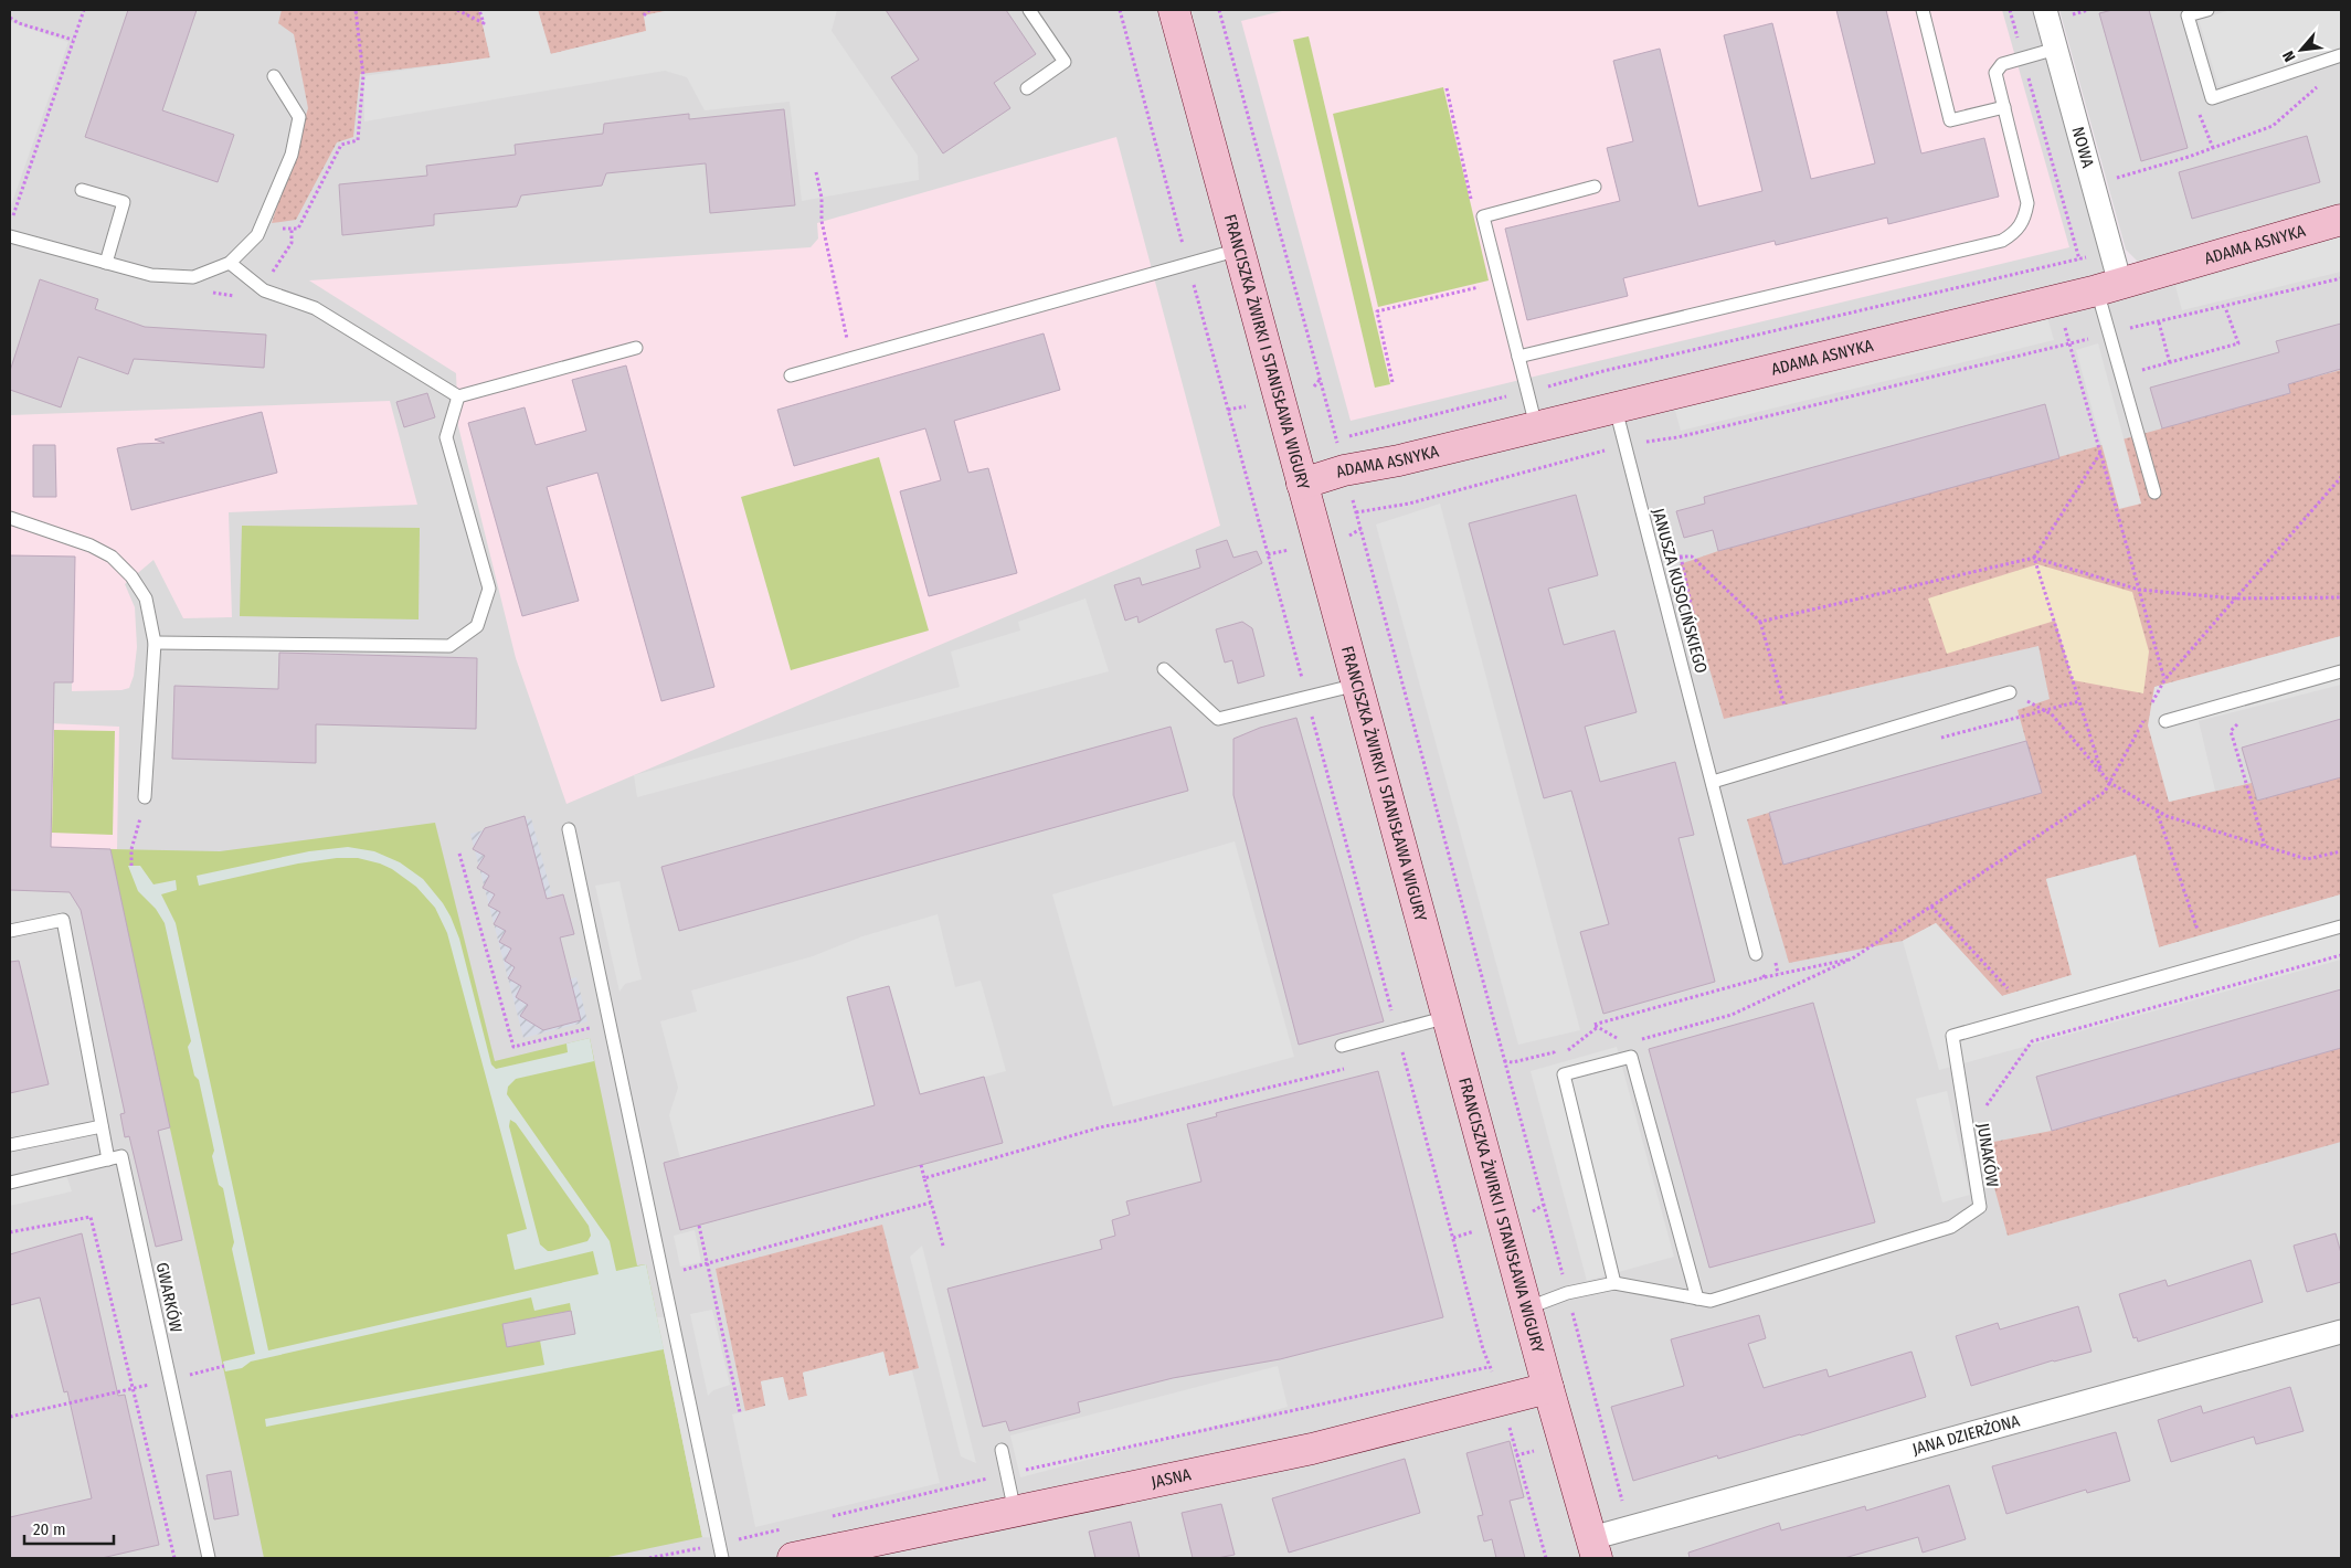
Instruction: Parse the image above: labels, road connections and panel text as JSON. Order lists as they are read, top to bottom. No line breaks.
{"streets":{"street":["NOWA","ADAMA ASNYKA","FRANCISZKA ŻWIRKI I STANISŁAWA WIGURY","JANA DZIERŻONA","JASNA"],"lane":["JANUSZA KUSOCIŃSKIEGO","JUNAKÓW","GWARKÓW"]},"crossings":[["NOWA","ADAMA ASNYKA"],["ADAMA ASNYKA","FRANCISZKA ŻWIRKI I STANISŁAWA WIGURY"],["ADAMA ASNYKA","JANUSZA KUSOCIŃSKIEGO"],["FRANCISZKA ŻWIRKI I STANISŁAWA WIGURY","JUNAKÓW"],["FRANCISZKA ŻWIRKI I STANISŁAWA WIGURY","JANA DZIERŻONA"],["FRANCISZKA ŻWIRKI I STANISŁAWA WIGURY","JASNA"]],"scale_bar":"20 m","north":"bottom left"}
